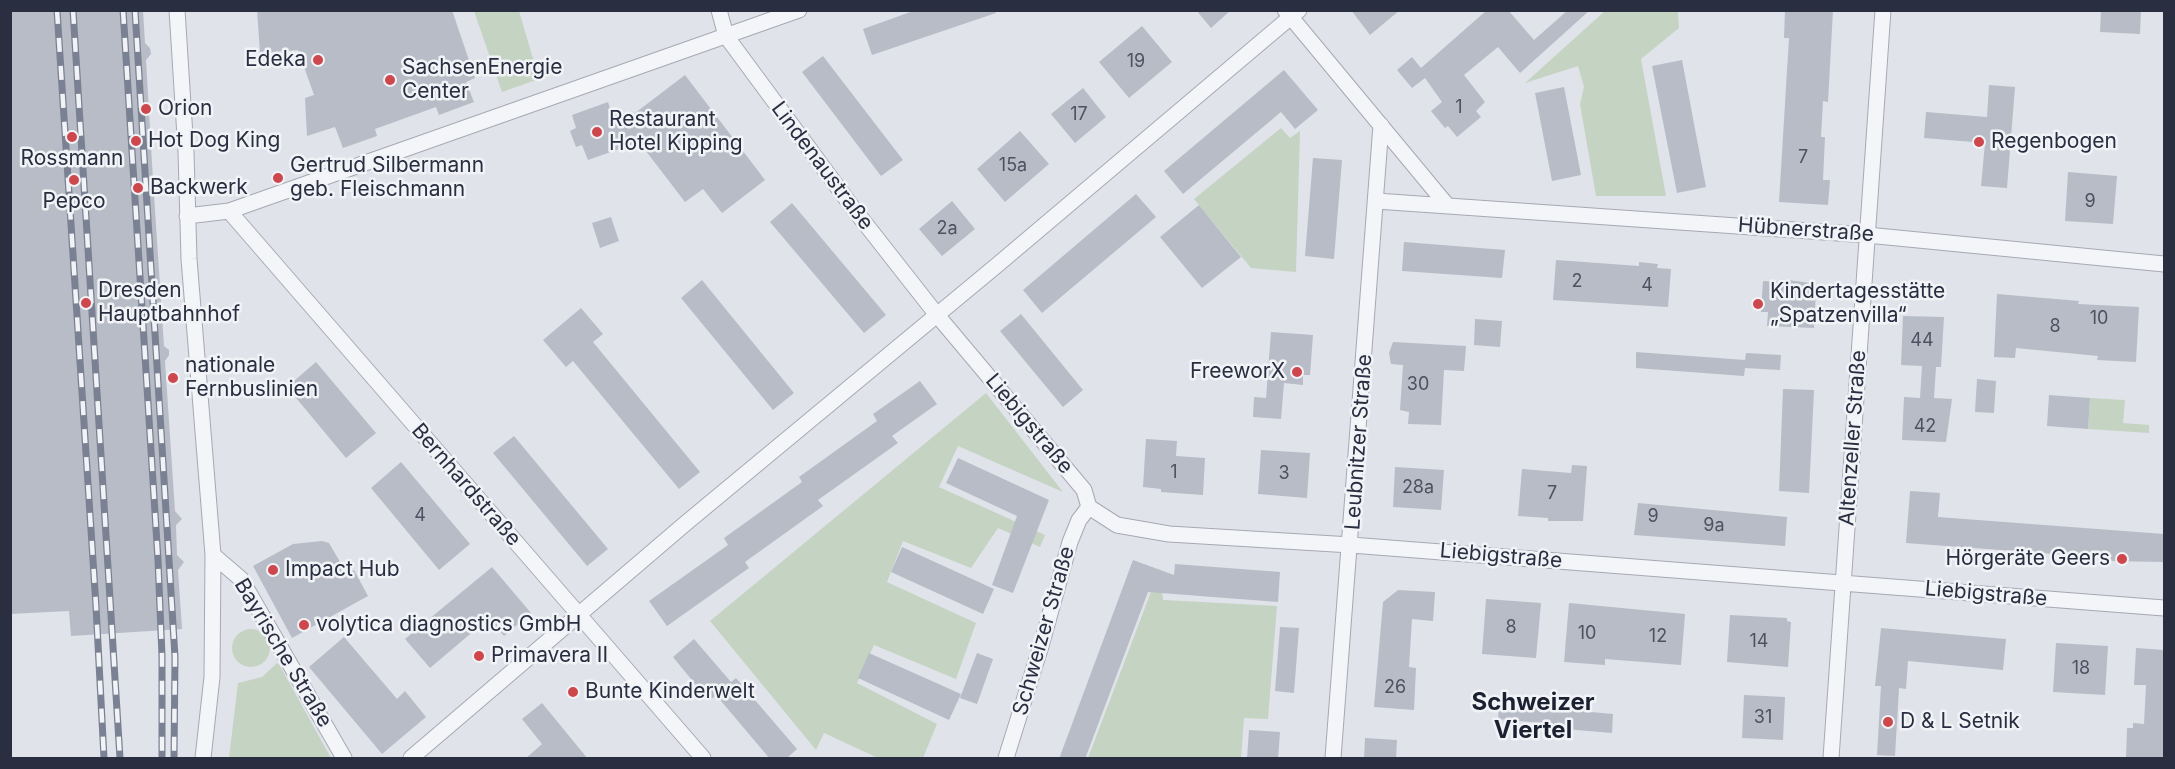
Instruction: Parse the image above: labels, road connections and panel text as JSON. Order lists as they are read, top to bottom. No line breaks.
{"streets":{"street":["Lindenaustraße","Hübnerstraße","Liebigstraße","Altenzeller Straße","Leubnitzer Straße","Bernhardstraße","Schweizer Straße","Bayrische Straße"]},"crossings":[["Lindenaustraße","Liebigstraße"],["Hübnerstraße","Altenzeller Straße"],["Hübnerstraße","Leubnitzer Straße"],["Liebigstraße","Altenzeller Straße"],["Liebigstraße","Leubnitzer Straße"],["Liebigstraße","Schweizer Straße"]],"districts":["Schweizer Viertel"],"places":["Edeka","SachsenEnergie Center","Orion","Restaurant Hotel Kipping","Rossmann","Hot Dog King","Regenbogen","Gertrud Silbermann geb. Fleischmann","Pepco","Backwerk","Dresden Hauptbahnhof","Kindertagesstätte „Spatzenvilla“","FreeworX","nationale Fernbuslinien","Hörgeräte Geers","Impact Hub","volytica diagnostics GmbH","Primavera II","Bunte Kinderwelt","D & L Setnik"],"house_numbers":["19","1","17","7","15a","9","2a","2","4","10","8","44","30","42","1","3","28a","7","4","9","9a","8","10","12","14","18","26","31"]}
